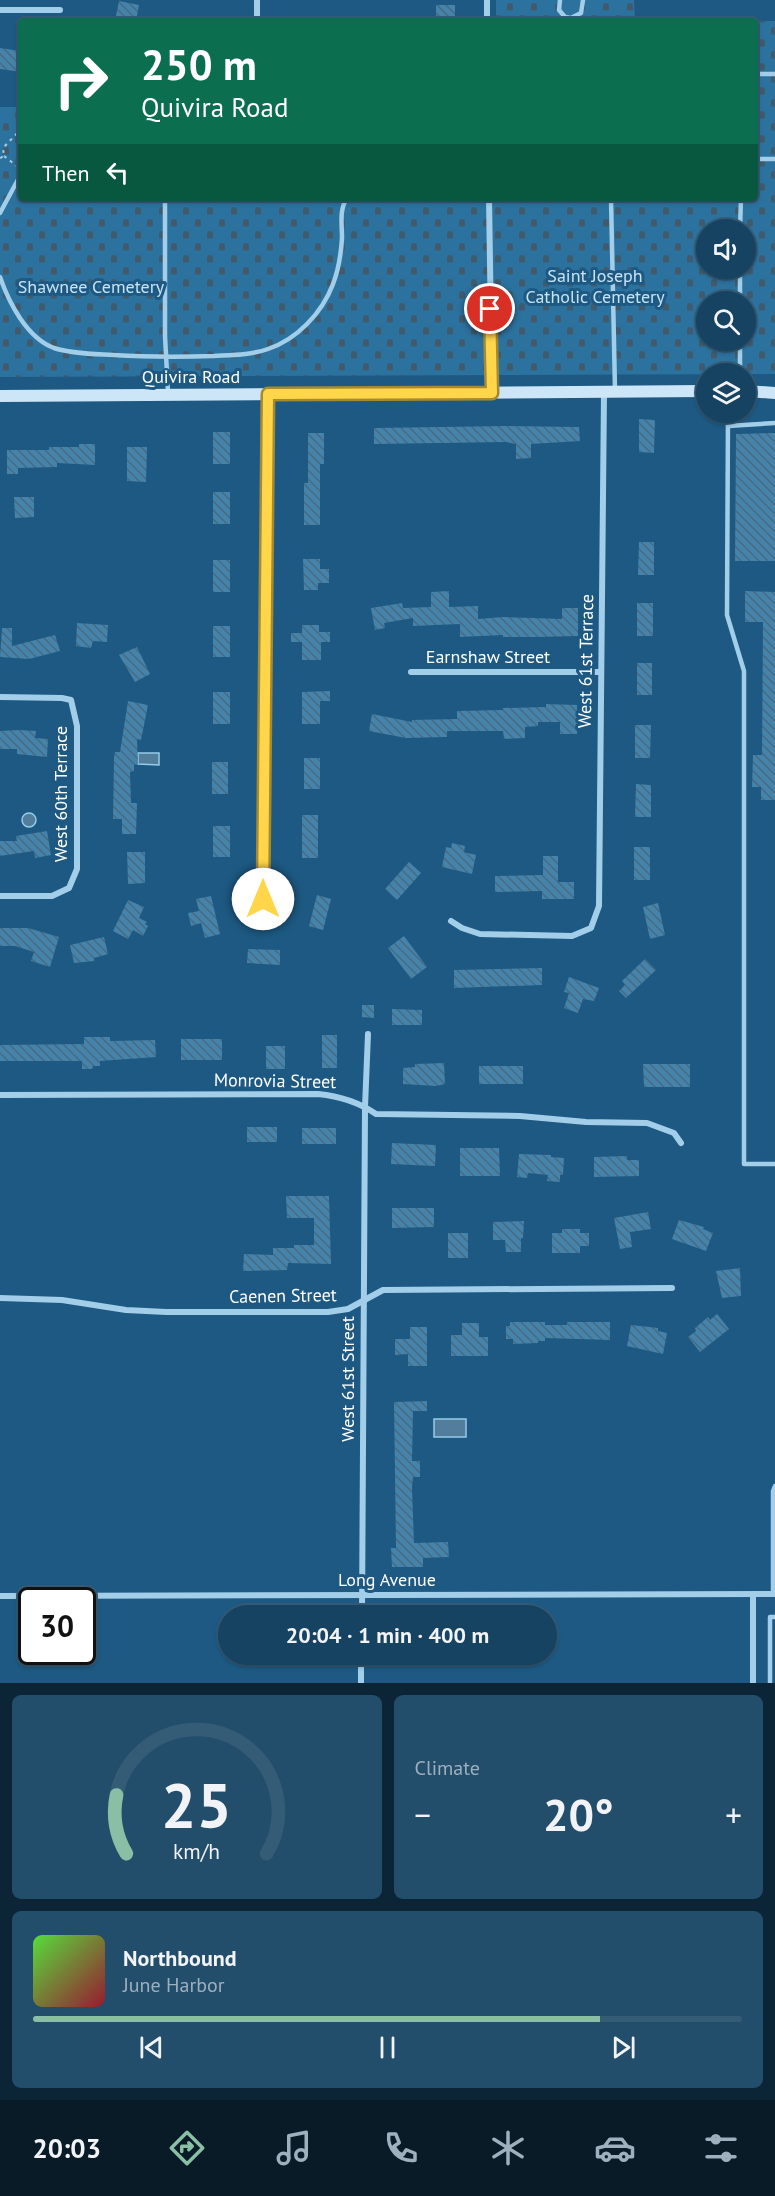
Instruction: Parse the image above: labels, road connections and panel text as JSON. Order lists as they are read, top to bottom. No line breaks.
{"streets":{"main road":["Quivira Road"],"street":["Earnshaw Street","West 61st Terrace","West 60th Terrace","Monrovia Street","Caenen Street","West 61st Street","Long Avenue"]},"crossings":[["Quivira Road","West 61st Terrace"],["Earnshaw Street","West 61st Terrace"],["Monrovia Street","West 61st Street"],["Caenen Street","West 61st Street"],["West 61st Street","Long Avenue"]],"parks":["Saint Joseph Catholic Cemetery","Shawnee Cemetery"],"page":{"turn":["250 m","Quivira Road"],"then":"Then","limit":"30","trip":"20:04 · 1 min · 400 m","tile":"Climate","heat":["−","20°","+"],"song":["Northbound","June Harbor"],"tabs":"20:03","gauge":["25","km/h"]}}
